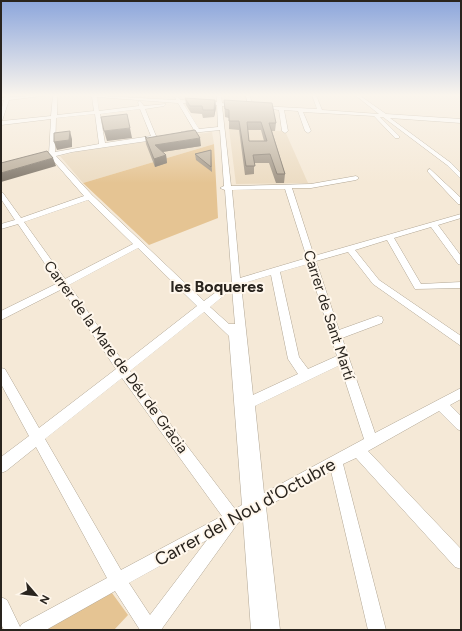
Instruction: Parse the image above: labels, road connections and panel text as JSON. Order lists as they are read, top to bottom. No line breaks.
{"streets":{"street":["Carrer de Sant Martí","Carrer de la Mare de Déu de Gràcia","Carrer del Nou d'Octubre"]},"crossings":[["Carrer de Sant Martí","Carrer del Nou d'Octubre"],["Carrer de la Mare de Déu de Gràcia","Carrer del Nou d'Octubre"]],"districts":["les Boqueres"],"north":"bottom right"}
